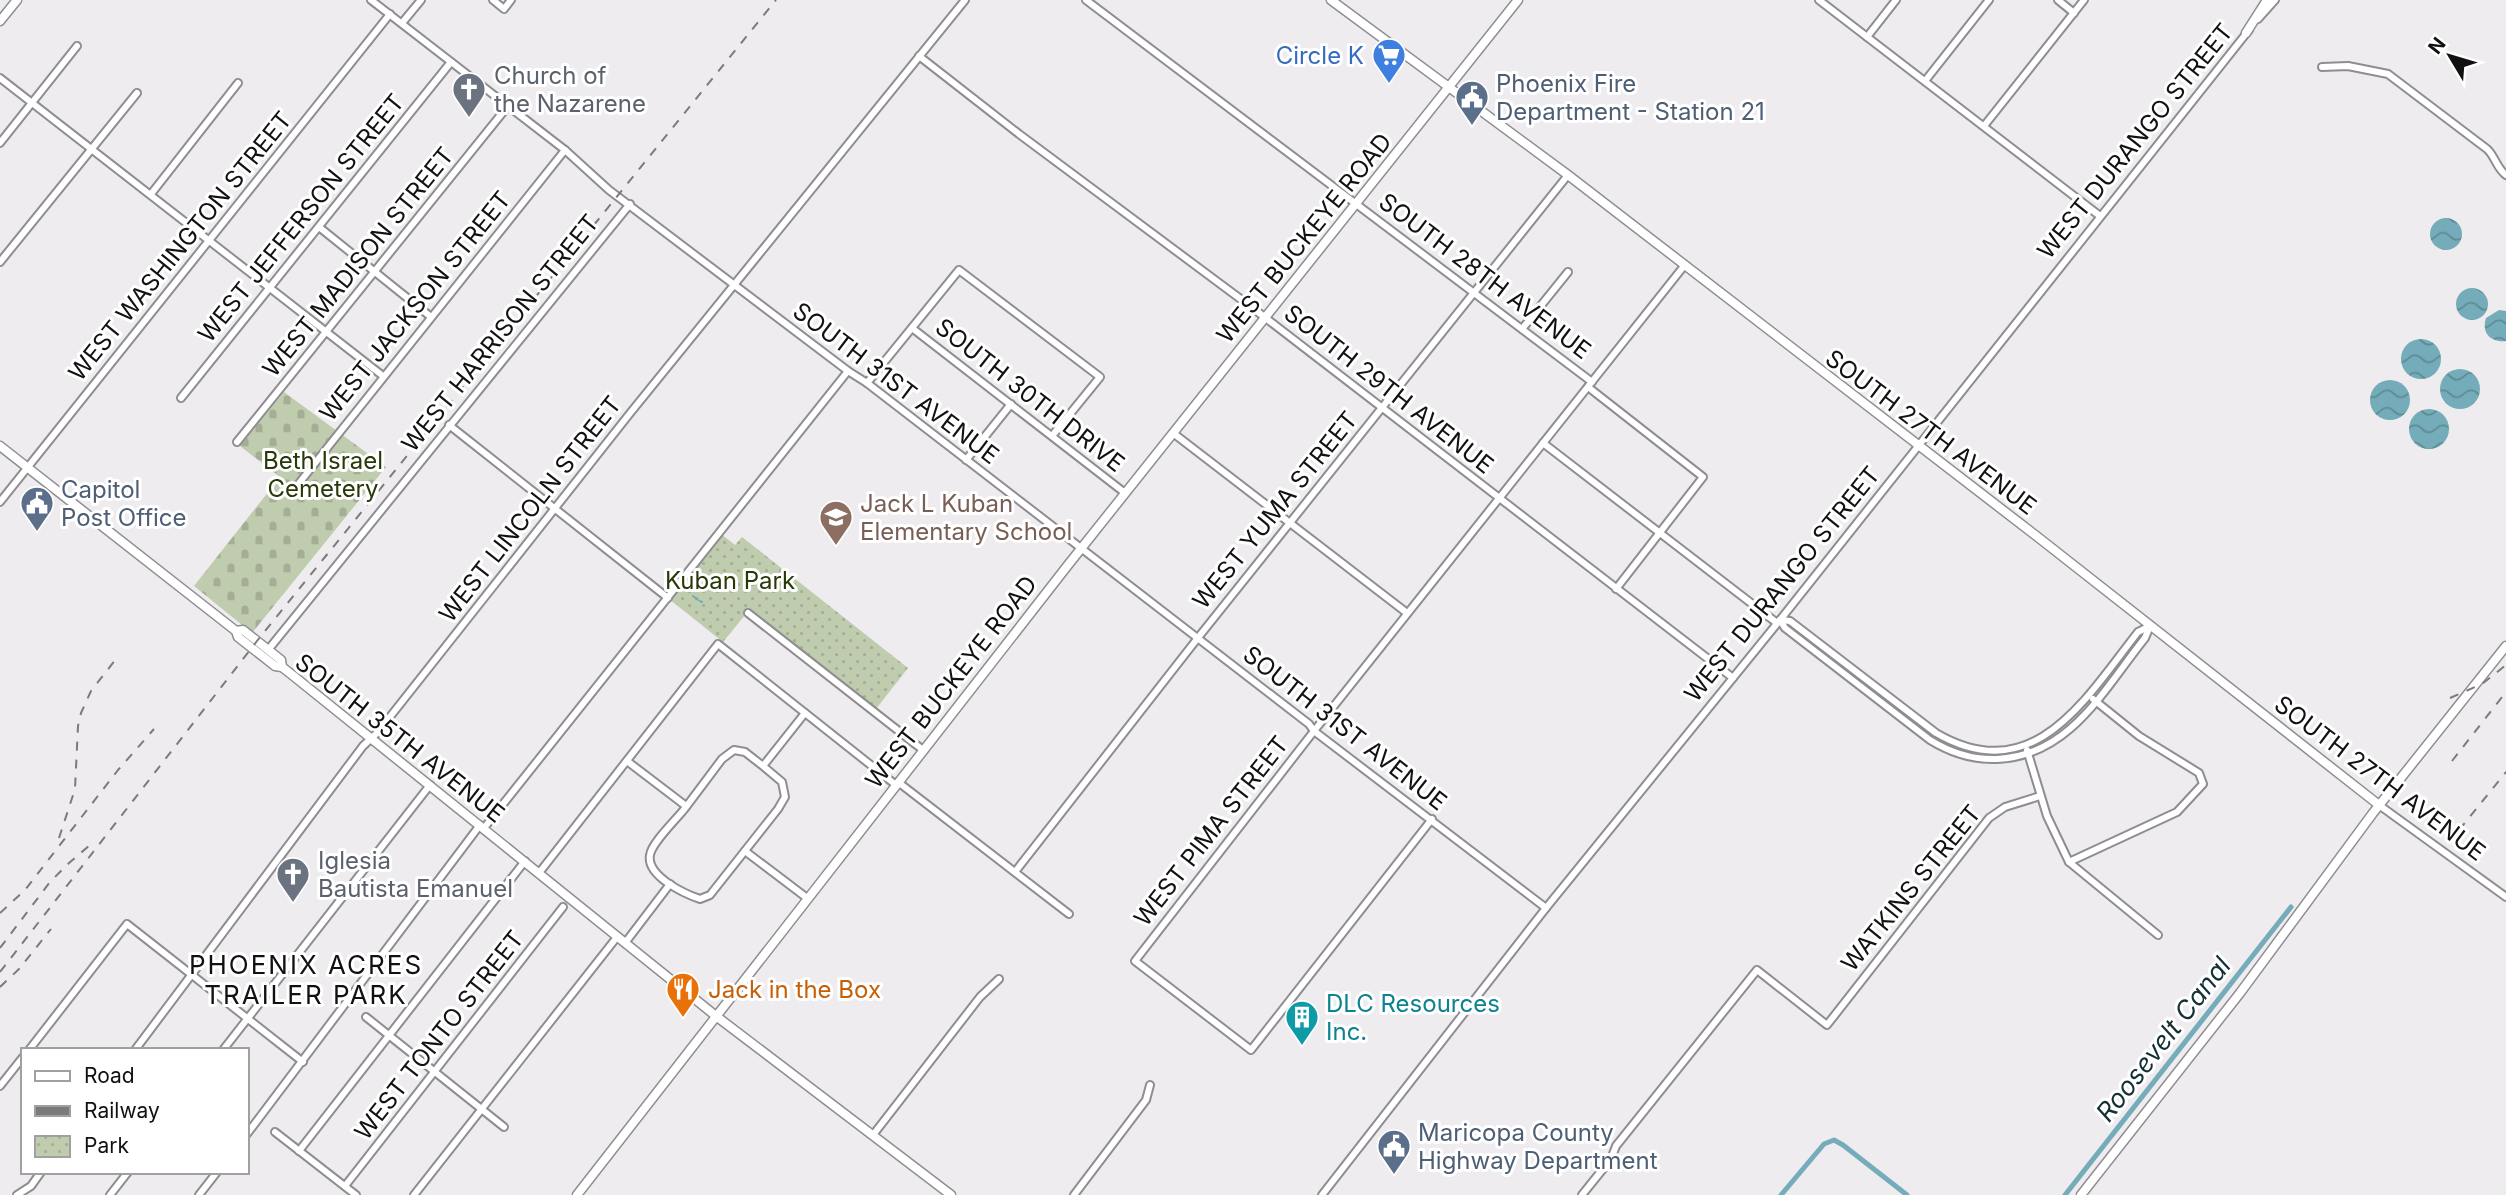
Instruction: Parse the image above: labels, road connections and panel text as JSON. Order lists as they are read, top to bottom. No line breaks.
{"streets":{"main road":["WEST BUCKEYE ROAD","SOUTH 27TH AVENUE","SOUTH 35TH AVENUE"],"street":["WEST DURANGO STREET","WEST JEFFERSON STREET","WEST WASHINGTON STREET","WEST MADISON STREET","SOUTH 28TH AVENUE","WEST JACKSON STREET","WEST HARRISON STREET","SOUTH 31ST AVENUE","SOUTH 29TH AVENUE","SOUTH 30TH DRIVE","WEST LINCOLN STREET","WEST YUMA STREET","WEST PIMA STREET","WATKINS STREET","WEST TONTO STREET"]},"crossings":[["WEST DURANGO STREET","SOUTH 31ST AVENUE"],["WEST DURANGO STREET","SOUTH 29TH AVENUE"],["WEST DURANGO STREET","SOUTH 27TH AVENUE"],["WEST JEFFERSON STREET","SOUTH 31ST AVENUE"],["WEST BUCKEYE ROAD","SOUTH 28TH AVENUE"],["WEST BUCKEYE ROAD","SOUTH 31ST AVENUE"],["WEST BUCKEYE ROAD","SOUTH 29TH AVENUE"],["WEST BUCKEYE ROAD","SOUTH 30TH DRIVE"],["WEST BUCKEYE ROAD","SOUTH 27TH AVENUE"],["WEST BUCKEYE ROAD","SOUTH 35TH AVENUE"],["WEST WASHINGTON STREET","SOUTH 31ST AVENUE"],["WEST WASHINGTON STREET","SOUTH 35TH AVENUE"],["WEST MADISON STREET","SOUTH 31ST AVENUE"],["SOUTH 28TH AVENUE","WEST YUMA STREET"],["SOUTH 28TH AVENUE","WEST PIMA STREET"],["WEST JACKSON STREET","SOUTH 31ST AVENUE"],["WEST HARRISON STREET","SOUTH 31ST AVENUE"],["SOUTH 31ST AVENUE","WEST LINCOLN STREET"],["SOUTH 31ST AVENUE","WEST YUMA STREET"],["SOUTH 31ST AVENUE","WEST PIMA STREET"],["SOUTH 29TH AVENUE","WEST LINCOLN STREET"],["SOUTH 29TH AVENUE","WEST YUMA STREET"],["SOUTH 29TH AVENUE","WEST PIMA STREET"],["SOUTH 27TH AVENUE","WEST YUMA STREET"],["SOUTH 27TH AVENUE","WEST PIMA STREET"],["WEST LINCOLN STREET","SOUTH 35TH AVENUE"]],"districts":["PHOENIX ACRES TRAILER PARK"],"water":["Roosevelt Canal"],"parks":["Beth Israel Cemetery","Kuban Park"],"places":{"supermarket":["Circle K"],"church":["Church of the Nazarene","Iglesia Bautista Emanuel"],"public building":["Phoenix Fire Department - Station 21","Capitol Post Office","Maricopa County Highway Department"],"school or university":["Jack L Kuban Elementary School"],"restaurant":["Jack in the Box"],"building":["DLC Resources Inc."]},"legend":["Road","Railway","Park"],"north":"top left"}
